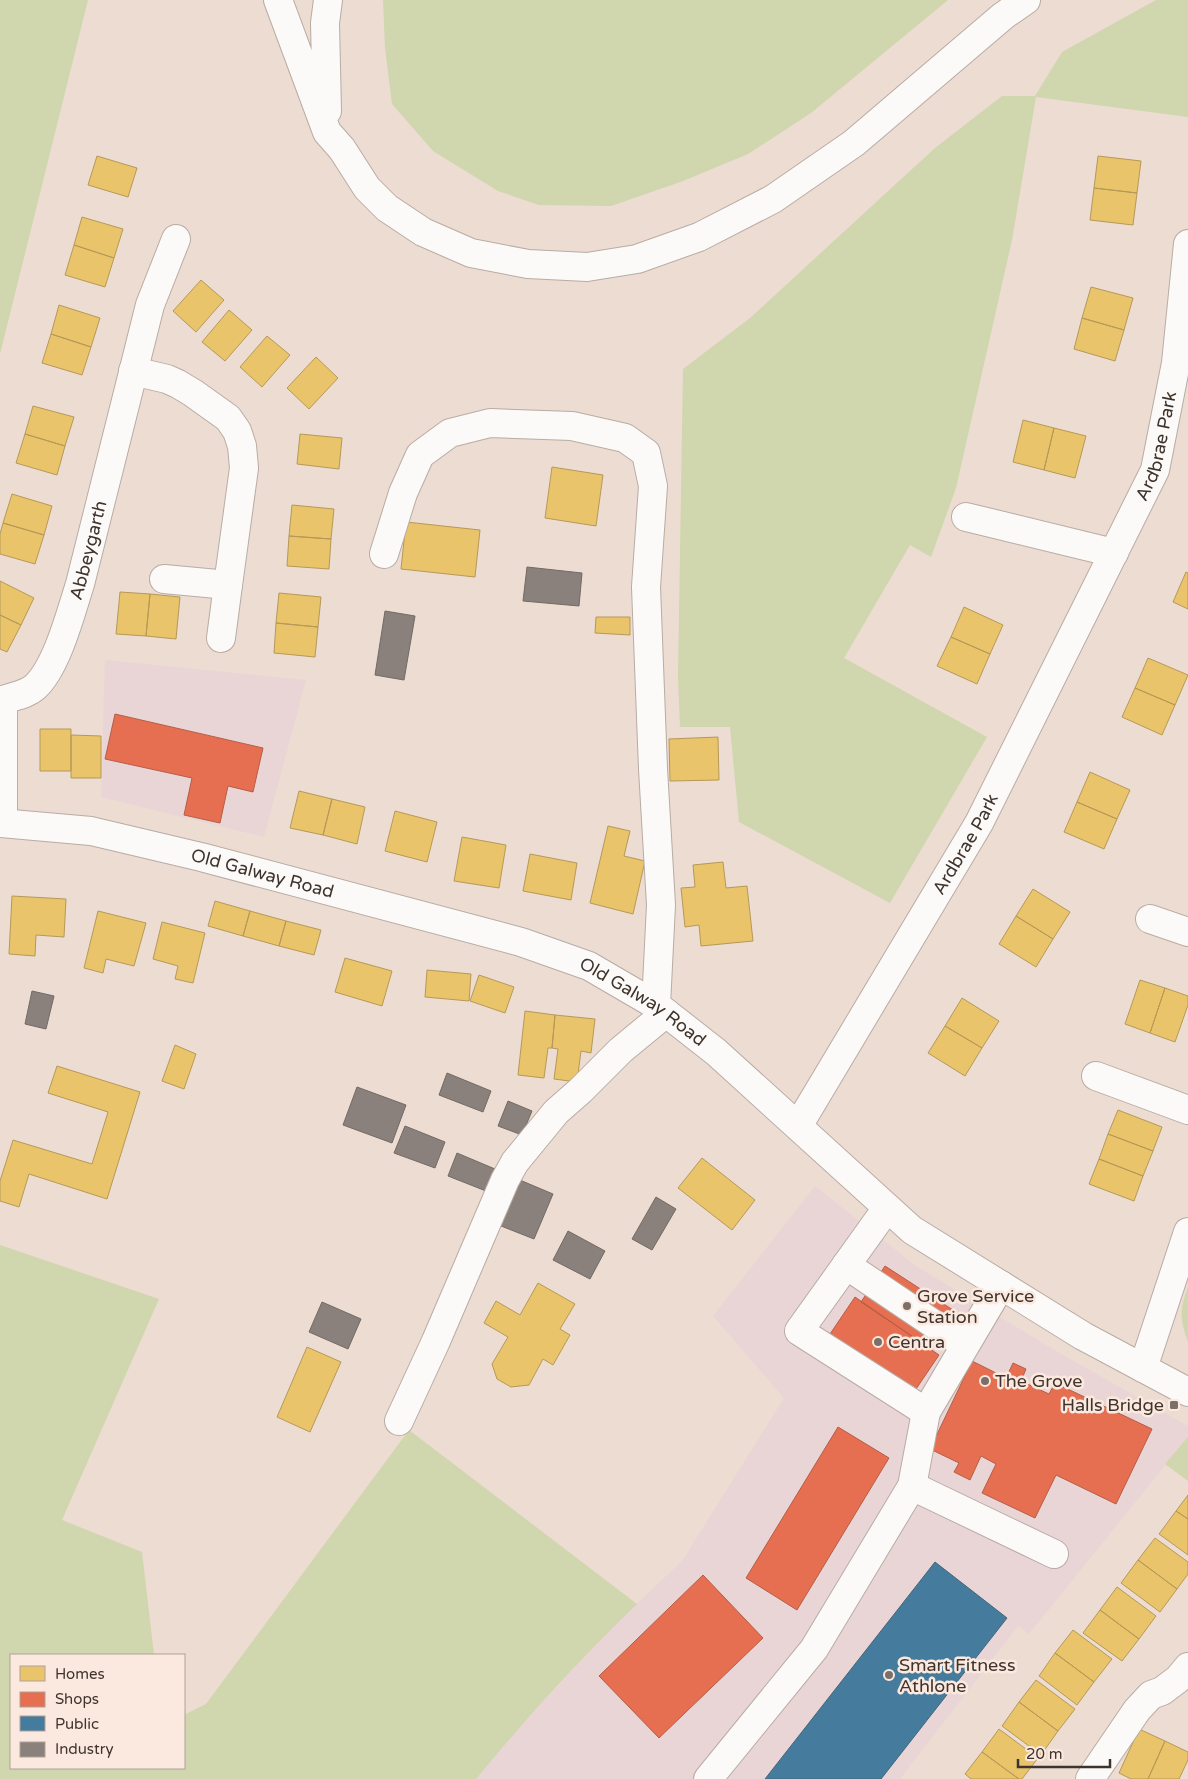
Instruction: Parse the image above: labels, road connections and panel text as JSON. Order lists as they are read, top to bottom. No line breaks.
{"streets":{"main road":["Ardbrae Park","Abbeygarth","Old Galway Road"]},"crossings":[["Ardbrae Park","Old Galway Road"],["Abbeygarth","Old Galway Road"]],"places":{"other":["Grove Service Station","Centra","The Grove","Smart Fitness Athlone"],"transit":["Halls Bridge"]},"legend":["Homes","Shops","Public","Industry"],"scale_bar":"20 m"}
